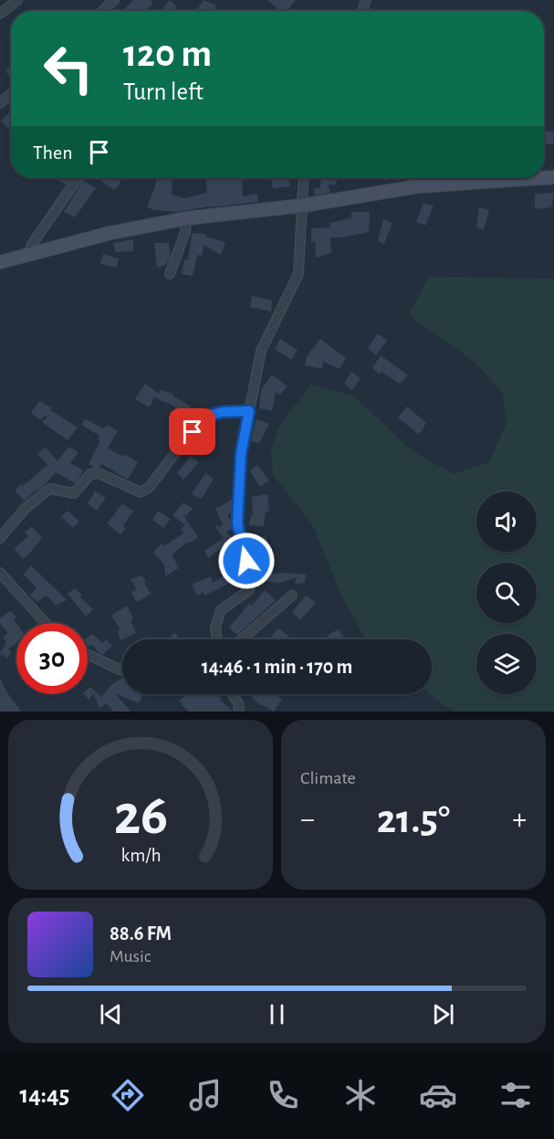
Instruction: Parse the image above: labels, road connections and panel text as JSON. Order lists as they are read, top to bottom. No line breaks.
{"page":{"turn":["120 m","Turn left"],"then":"Then","limit":"30","trip":"14:46 · 1 min · 170 m","tile":"Climate","heat":["−","21.5°","+"],"song":["88.6 FM","Music"],"tabs":"14:45","gauge":["26","km/h"]}}
